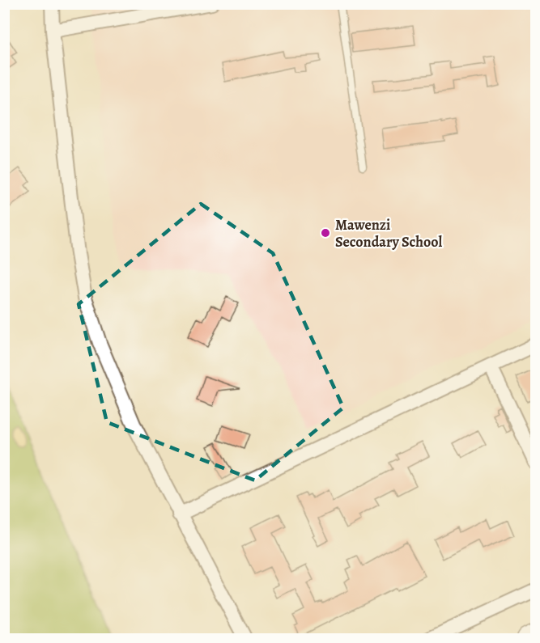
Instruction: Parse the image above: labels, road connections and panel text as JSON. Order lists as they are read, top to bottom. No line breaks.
{"places":["Mawenzi Secondary School"]}
